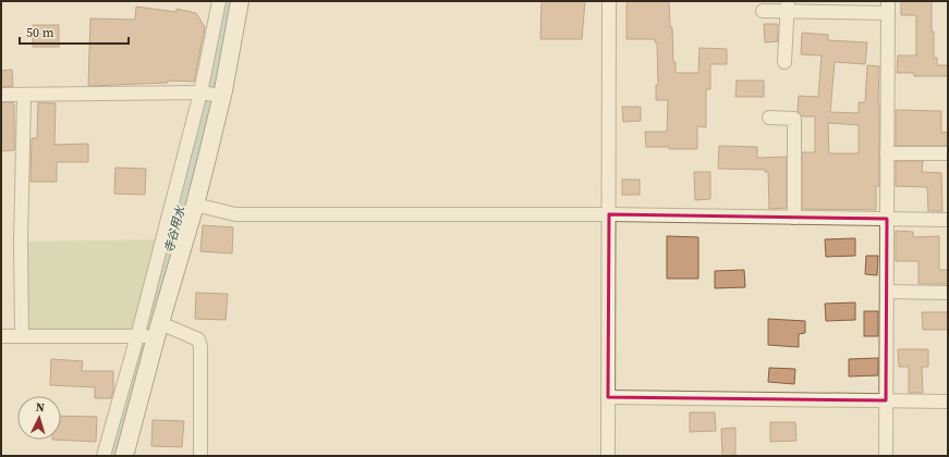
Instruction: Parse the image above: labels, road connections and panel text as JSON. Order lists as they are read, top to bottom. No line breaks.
{"water":["寺谷用水"],"scale_bar":"50 m","north":"top"}
